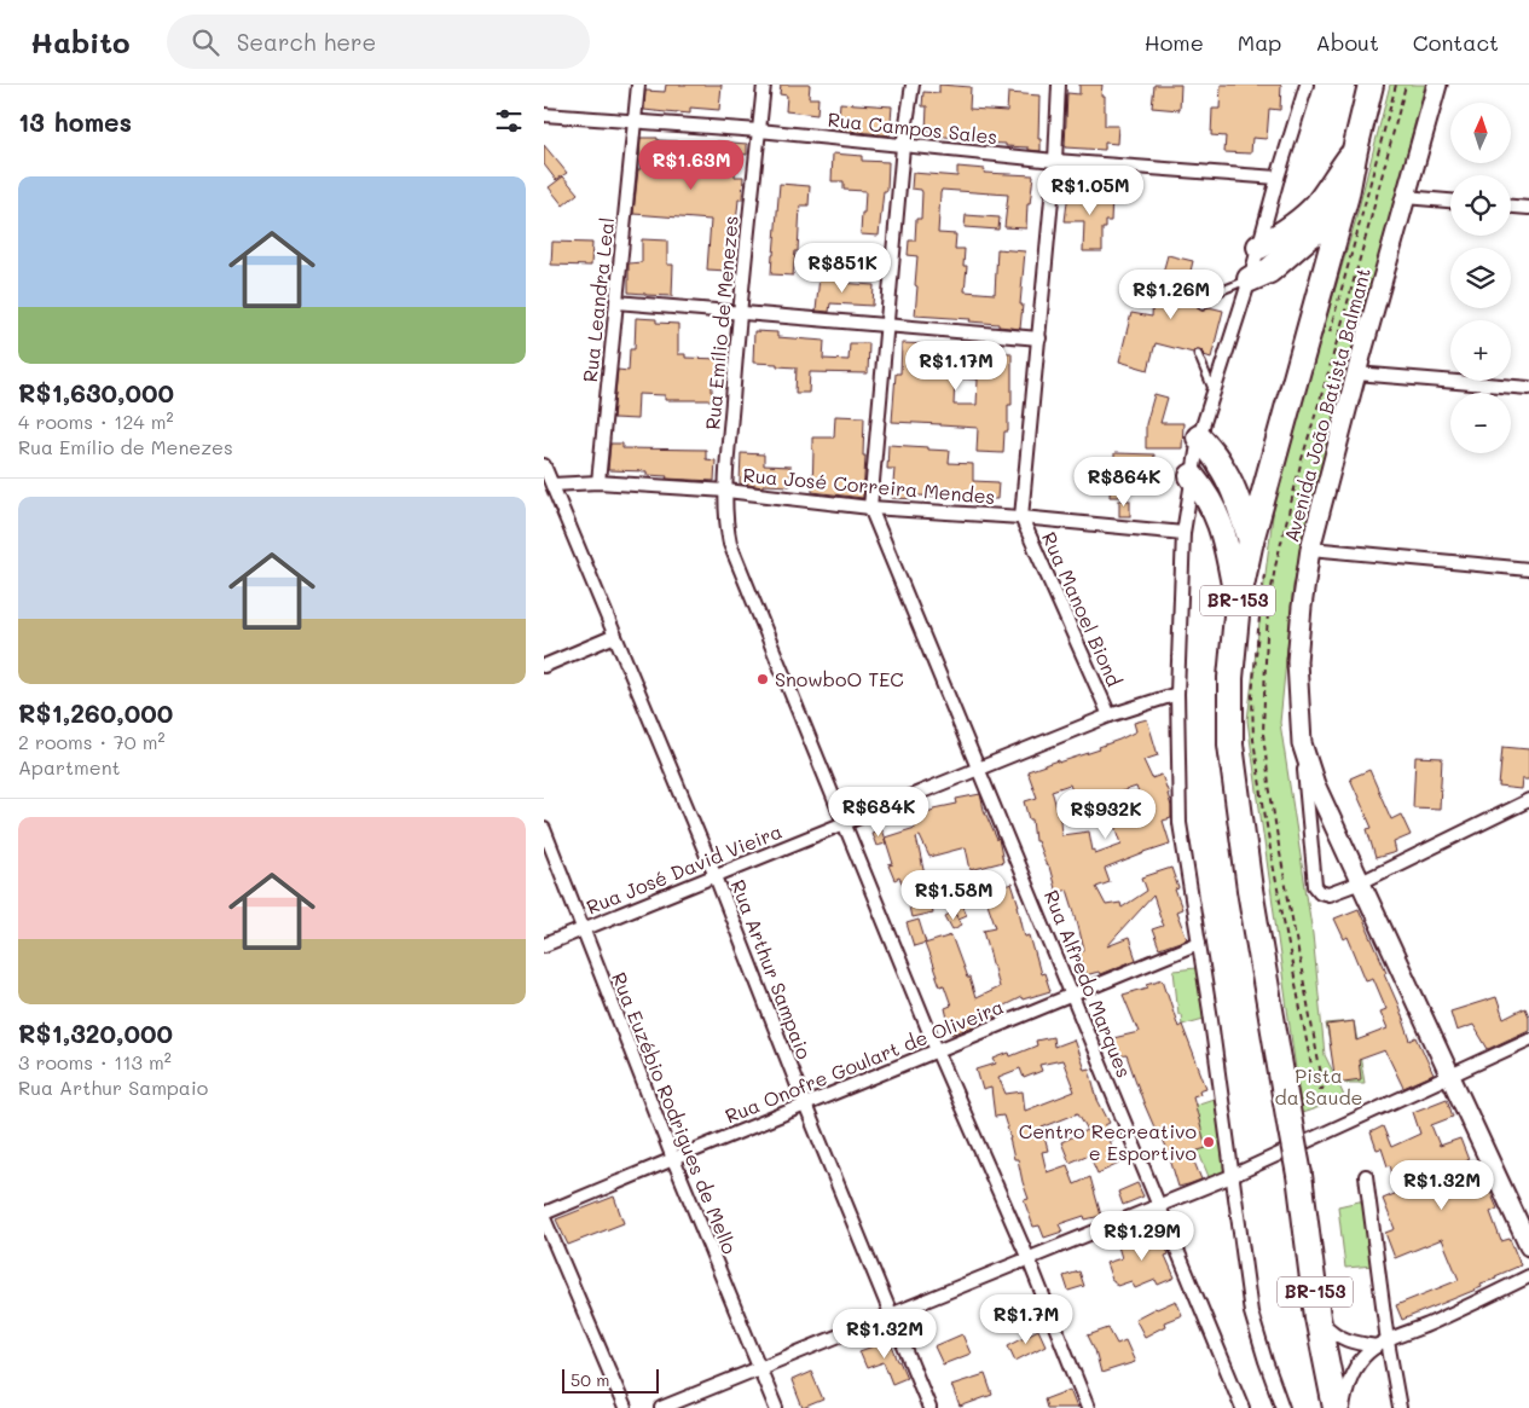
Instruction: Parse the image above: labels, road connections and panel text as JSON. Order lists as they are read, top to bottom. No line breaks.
{"streets":{"highway":["BR-153"],"street":["Rua Campos Sales","Rua Leandra Leal","Rua Emílio de Menezes","Avenida João Batista Balmant","Rua José Correira Mendes","Rua Manoel Biond","Rua José David Vieira","Rua Arthur Sampaio","Rua Alfredo Marques","Rua Onofre Goulart de Oliveira","Rua Euzébio Rodrigues de Mello"]},"crossings":[["Rua Campos Sales","Rua Leandra Leal"],["Rua Campos Sales","Rua Emílio de Menezes"],["Rua Leandra Leal","Rua José Correira Mendes"],["Rua Emílio de Menezes","Rua José Correira Mendes"],["Rua Emílio de Menezes","Rua José David Vieira"],["Rua Emílio de Menezes","Rua Onofre Goulart de Oliveira"],["Rua José Correira Mendes","Rua Manoel Biond"],["Rua José Correira Mendes","Rua Arthur Sampaio"],["Rua José Correira Mendes","Rua Alfredo Marques"],["Rua Manoel Biond","Rua José David Vieira"],["Rua José David Vieira","Rua Arthur Sampaio"],["Rua José David Vieira","Rua Alfredo Marques"],["Rua José David Vieira","Rua Euzébio Rodrigues de Mello"],["Rua Arthur Sampaio","Rua Onofre Goulart de Oliveira"],["Rua Alfredo Marques","Rua Onofre Goulart de Oliveira"],["Rua Onofre Goulart de Oliveira","Rua Euzébio Rodrigues de Mello"]],"parks":["Pista da Saude"],"places":["SnowboO TEC","Centro Recreativo e Esportivo"],"scale_bar":"50 m","north":"top","page":{"header":"Habito","search":"Search here","nav":["Home","Map","About","Contact"],"heading":"13 homes","map_buttons":["+","−"],"price":["R$1.63M","R$1.05M","R$851K","R$1.26M","R$1.17M","R$864K","R$684K","R$932K","R$1.58M","R$1.32M","R$1.29M","R$1.7M","R$1.32M"],"list":[{"name":"R$1,630,000","note":"4 rooms · 124 m² · Rua Emílio de Menezes"},{"name":"R$1,260,000","note":"2 rooms · 70 m² · Apartment"},{"name":"R$1,320,000","note":"3 rooms · 113 m² · Rua Arthur Sampaio"}],"scale":"50 m"}}
